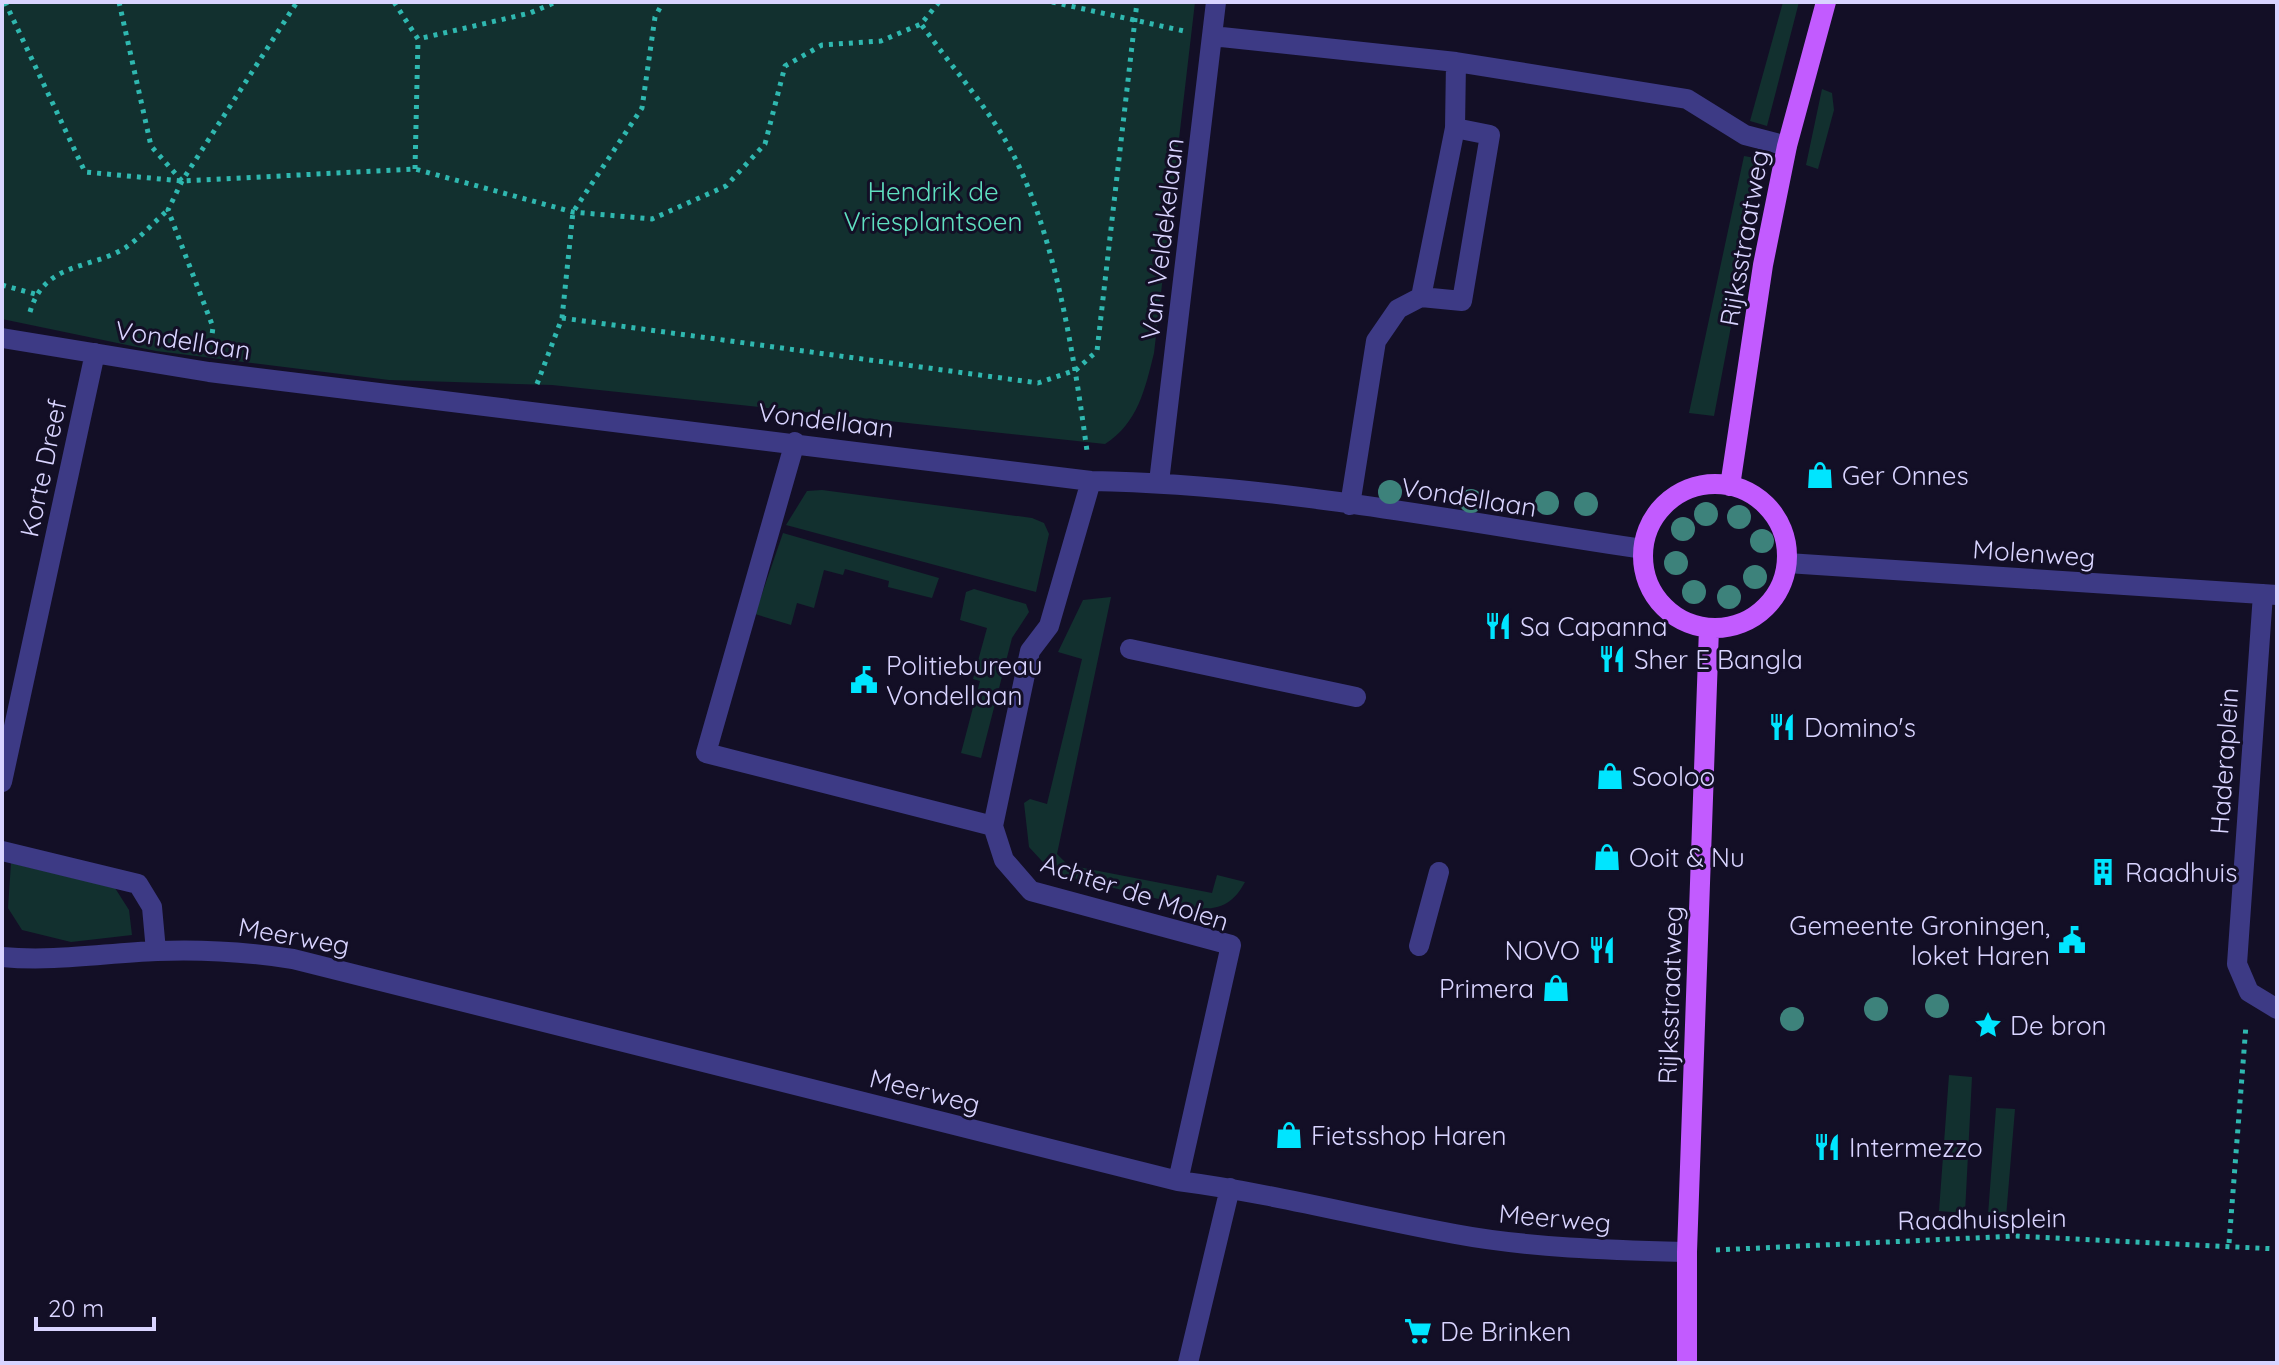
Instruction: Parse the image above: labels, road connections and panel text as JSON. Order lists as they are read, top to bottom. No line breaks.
{"streets":{"main road":["Rijksstraatweg"],"street":["Van Veldekelaan","Vondellaan","Korte Dreef","Molenweg","Haderaplein","Achter de Molen","Meerweg"],"path":["Raadhuisplein"]},"crossings":[["Rijksstraatweg","Vondellaan"],["Rijksstraatweg","Molenweg"],["Rijksstraatweg","Meerweg"],["Rijksstraatweg","Raadhuisplein"],["Van Veldekelaan","Vondellaan"],["Vondellaan","Korte Dreef"],["Vondellaan","Molenweg"],["Molenweg","Haderaplein"],["Achter de Molen","Meerweg"],["Meerweg","Raadhuisplein"]],"parks":["Hendrik de Vriesplantsoen"],"places":{"shop":["Ger Onnes","Sooloo","Ooit & Nu","Primera","Fietsshop Haren"],"restaurant":["Sa Capanna","Sher E Bangla","Domino's","NOVO","Intermezzo"],"public building":["Politiebureau Vondellaan","Gemeente Groningen, loket Haren"],"building":["Raadhuis"],"place":["De bron"],"supermarket":["De Brinken"]},"scale_bar":"20 m"}
